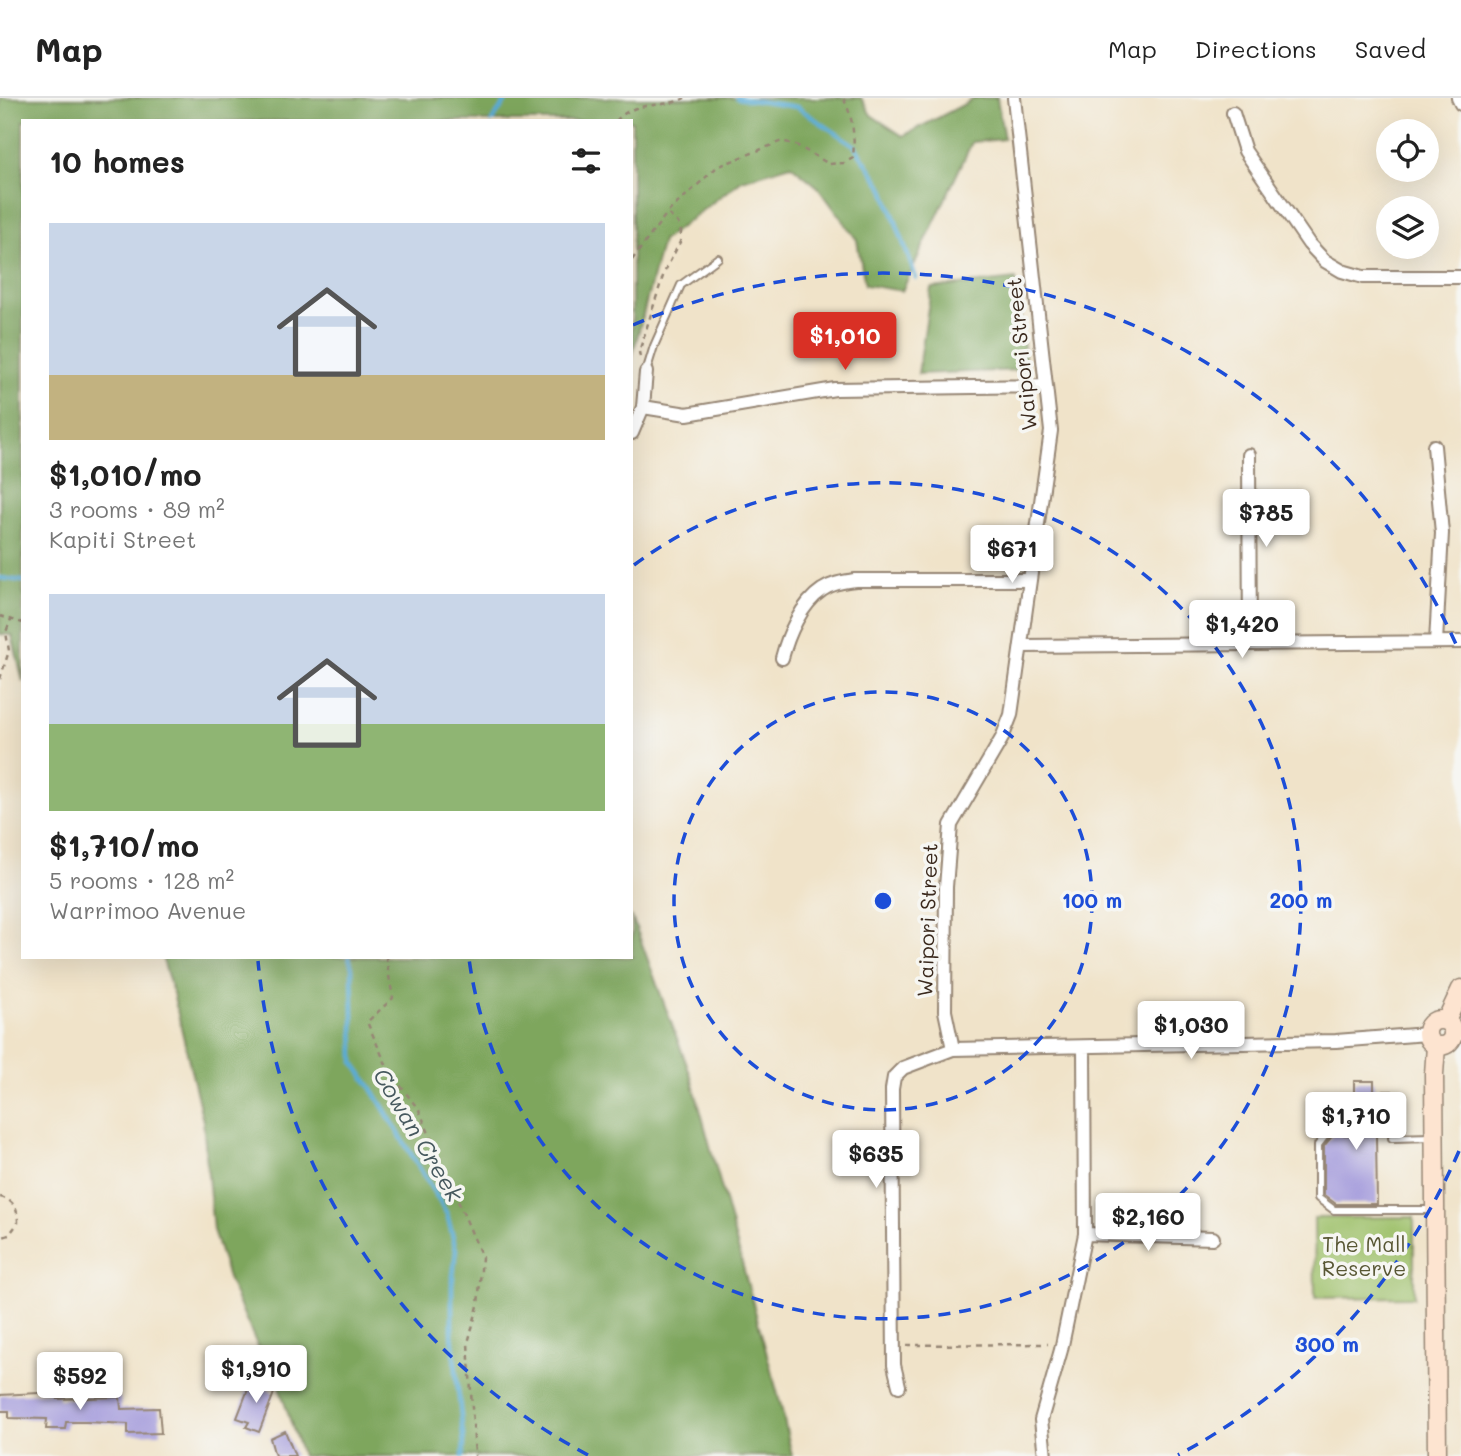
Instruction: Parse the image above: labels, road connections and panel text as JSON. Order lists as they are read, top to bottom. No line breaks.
{"streets":{"street":["Waipori Street"]},"water":["Cowan Creek"],"parks":["The Mall Reserve"],"page":{"header":"Map","nav":["Map","Directions","Saved"],"heading":"10 homes","list":[{"name":"$1,010/mo","note":"3 rooms · 89 m² · Kapiti Street"},{"name":"$1,710/mo","note":"5 rooms · 128 m² · Warrimoo Avenue"}],"price":["$1,010","$785","$671","$1,420","$1,030","$1,710","$635","$2,160","$1,910","$592"]},"rings":["100 m","200 m","300 m"]}
